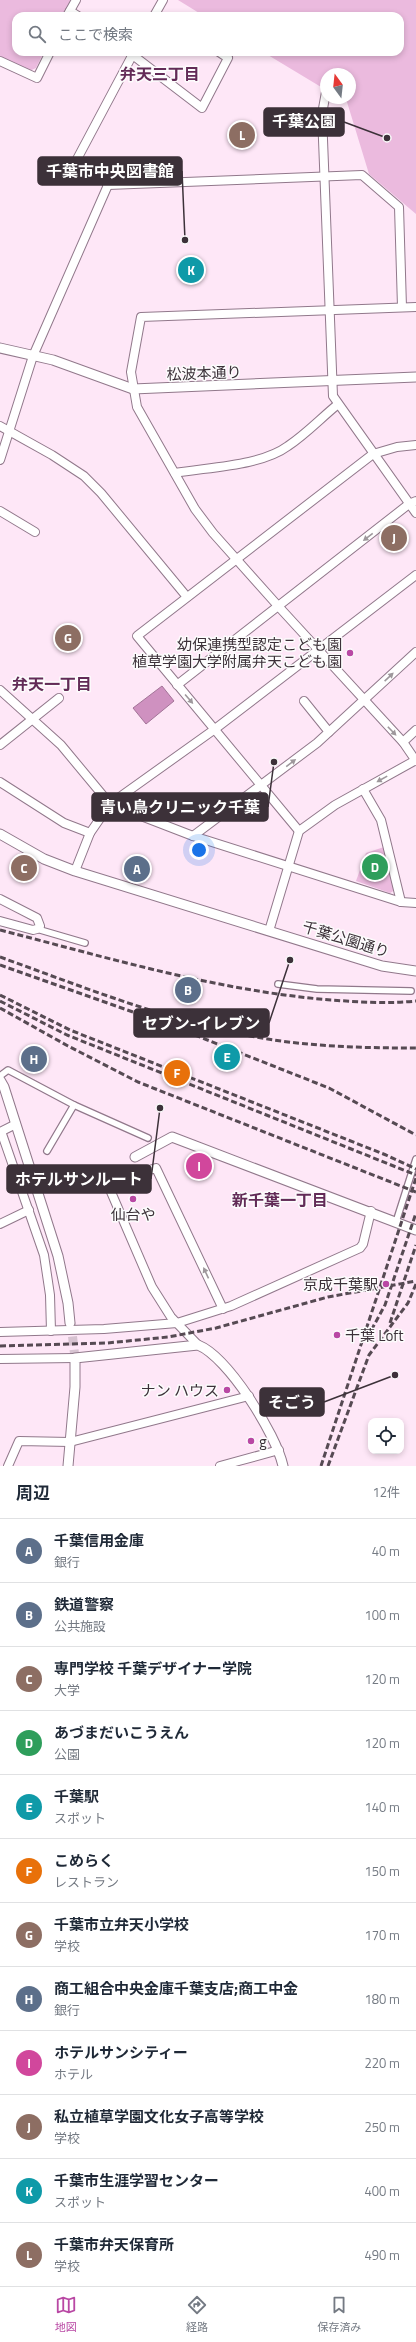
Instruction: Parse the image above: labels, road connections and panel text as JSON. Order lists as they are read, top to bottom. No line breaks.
{"streets":{"street":["松波本通り","千葉公園通り"]},"districts":["弁天三丁目","弁天一丁目","新千葉一丁目"],"places":["千葉公園","千葉市中央図書館","幼保連携型認定こども園 植草学園大学附属弁天こども園","青い鳥クリニック千葉","セブン-イレブン","ホテルサンルート","仙台や","京成千葉駅","千葉 Loft","そごう","ナン ハウス","g"],"north":"top","page":{"search":"ここで検索","pins":["L","K","J","G","D","C","A","B","E","H","F","I"],"heading":["周辺","12件"],"list":[{"mark":"A","name":"千葉信用金庫","note":"銀行","value":"40 m"},{"mark":"B","name":"鉄道警察","note":"公共施設","value":"100 m"},{"mark":"C","name":"専門学校 千葉デザイナー学院","note":"大学","value":"120 m"},{"mark":"D","name":"あづまだいこうえん","note":"公園","value":"120 m"},{"mark":"E","name":"千葉駅","note":"スポット","value":"140 m"},{"mark":"F","name":"こめらく","note":"レストラン","value":"150 m"},{"mark":"G","name":"千葉市立弁天小学校","note":"学校","value":"170 m"},{"mark":"H","name":"商工組合中央金庫千葉支店;商工中金","note":"銀行","value":"180 m"},{"mark":"I","name":"ホテルサンシティー","note":"ホテル","value":"220 m"},{"mark":"J","name":"私立植草学園文化女子高等学校","note":"学校","value":"250 m"},{"mark":"K","name":"千葉市生涯学習センター","note":"スポット","value":"400 m"},{"mark":"L","name":"千葉市弁天保育所","note":"学校","value":"490 m"}],"nav":["地図","経路","保存済み"]}}
